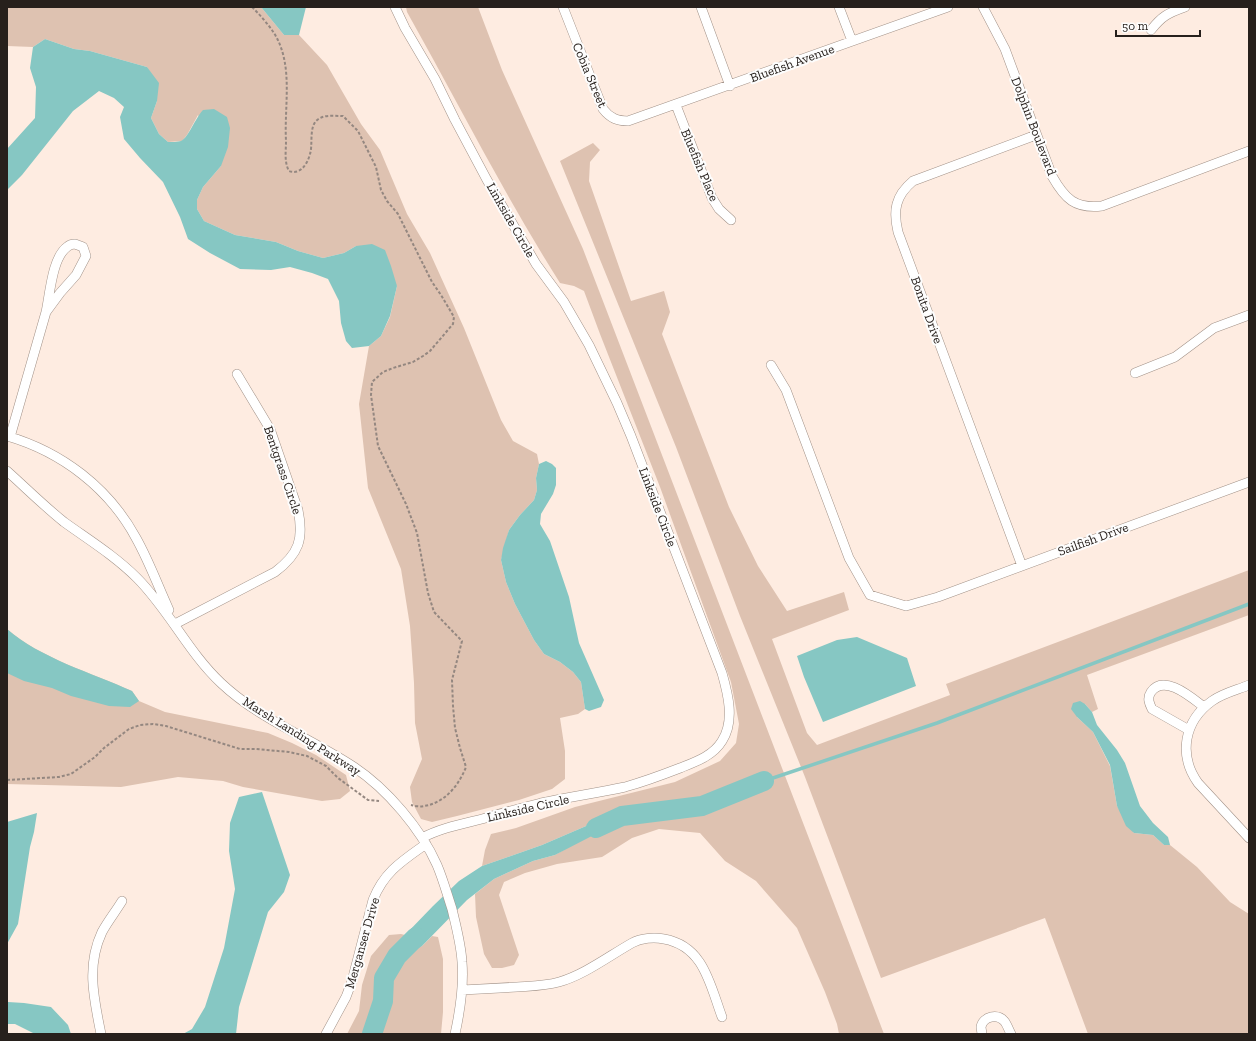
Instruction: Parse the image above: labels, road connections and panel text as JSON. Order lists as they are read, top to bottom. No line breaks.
{"streets":{"street":["Bluefish Avenue","Cobia Street","Dolphin Boulevard","Bluefish Place","Linkside Circle","Bonita Drive","Bentgrass Circle","Sailfish Drive","Marsh Landing Parkway","Merganser Drive"]},"crossings":[["Bluefish Avenue","Cobia Street"],["Bluefish Avenue","Bluefish Place"],["Dolphin Boulevard","Bonita Drive"],["Linkside Circle","Marsh Landing Parkway"],["Linkside Circle","Merganser Drive"],["Bonita Drive","Sailfish Drive"],["Bentgrass Circle","Marsh Landing Parkway"],["Marsh Landing Parkway","Merganser Drive"]],"scale_bar":"50 m"}
